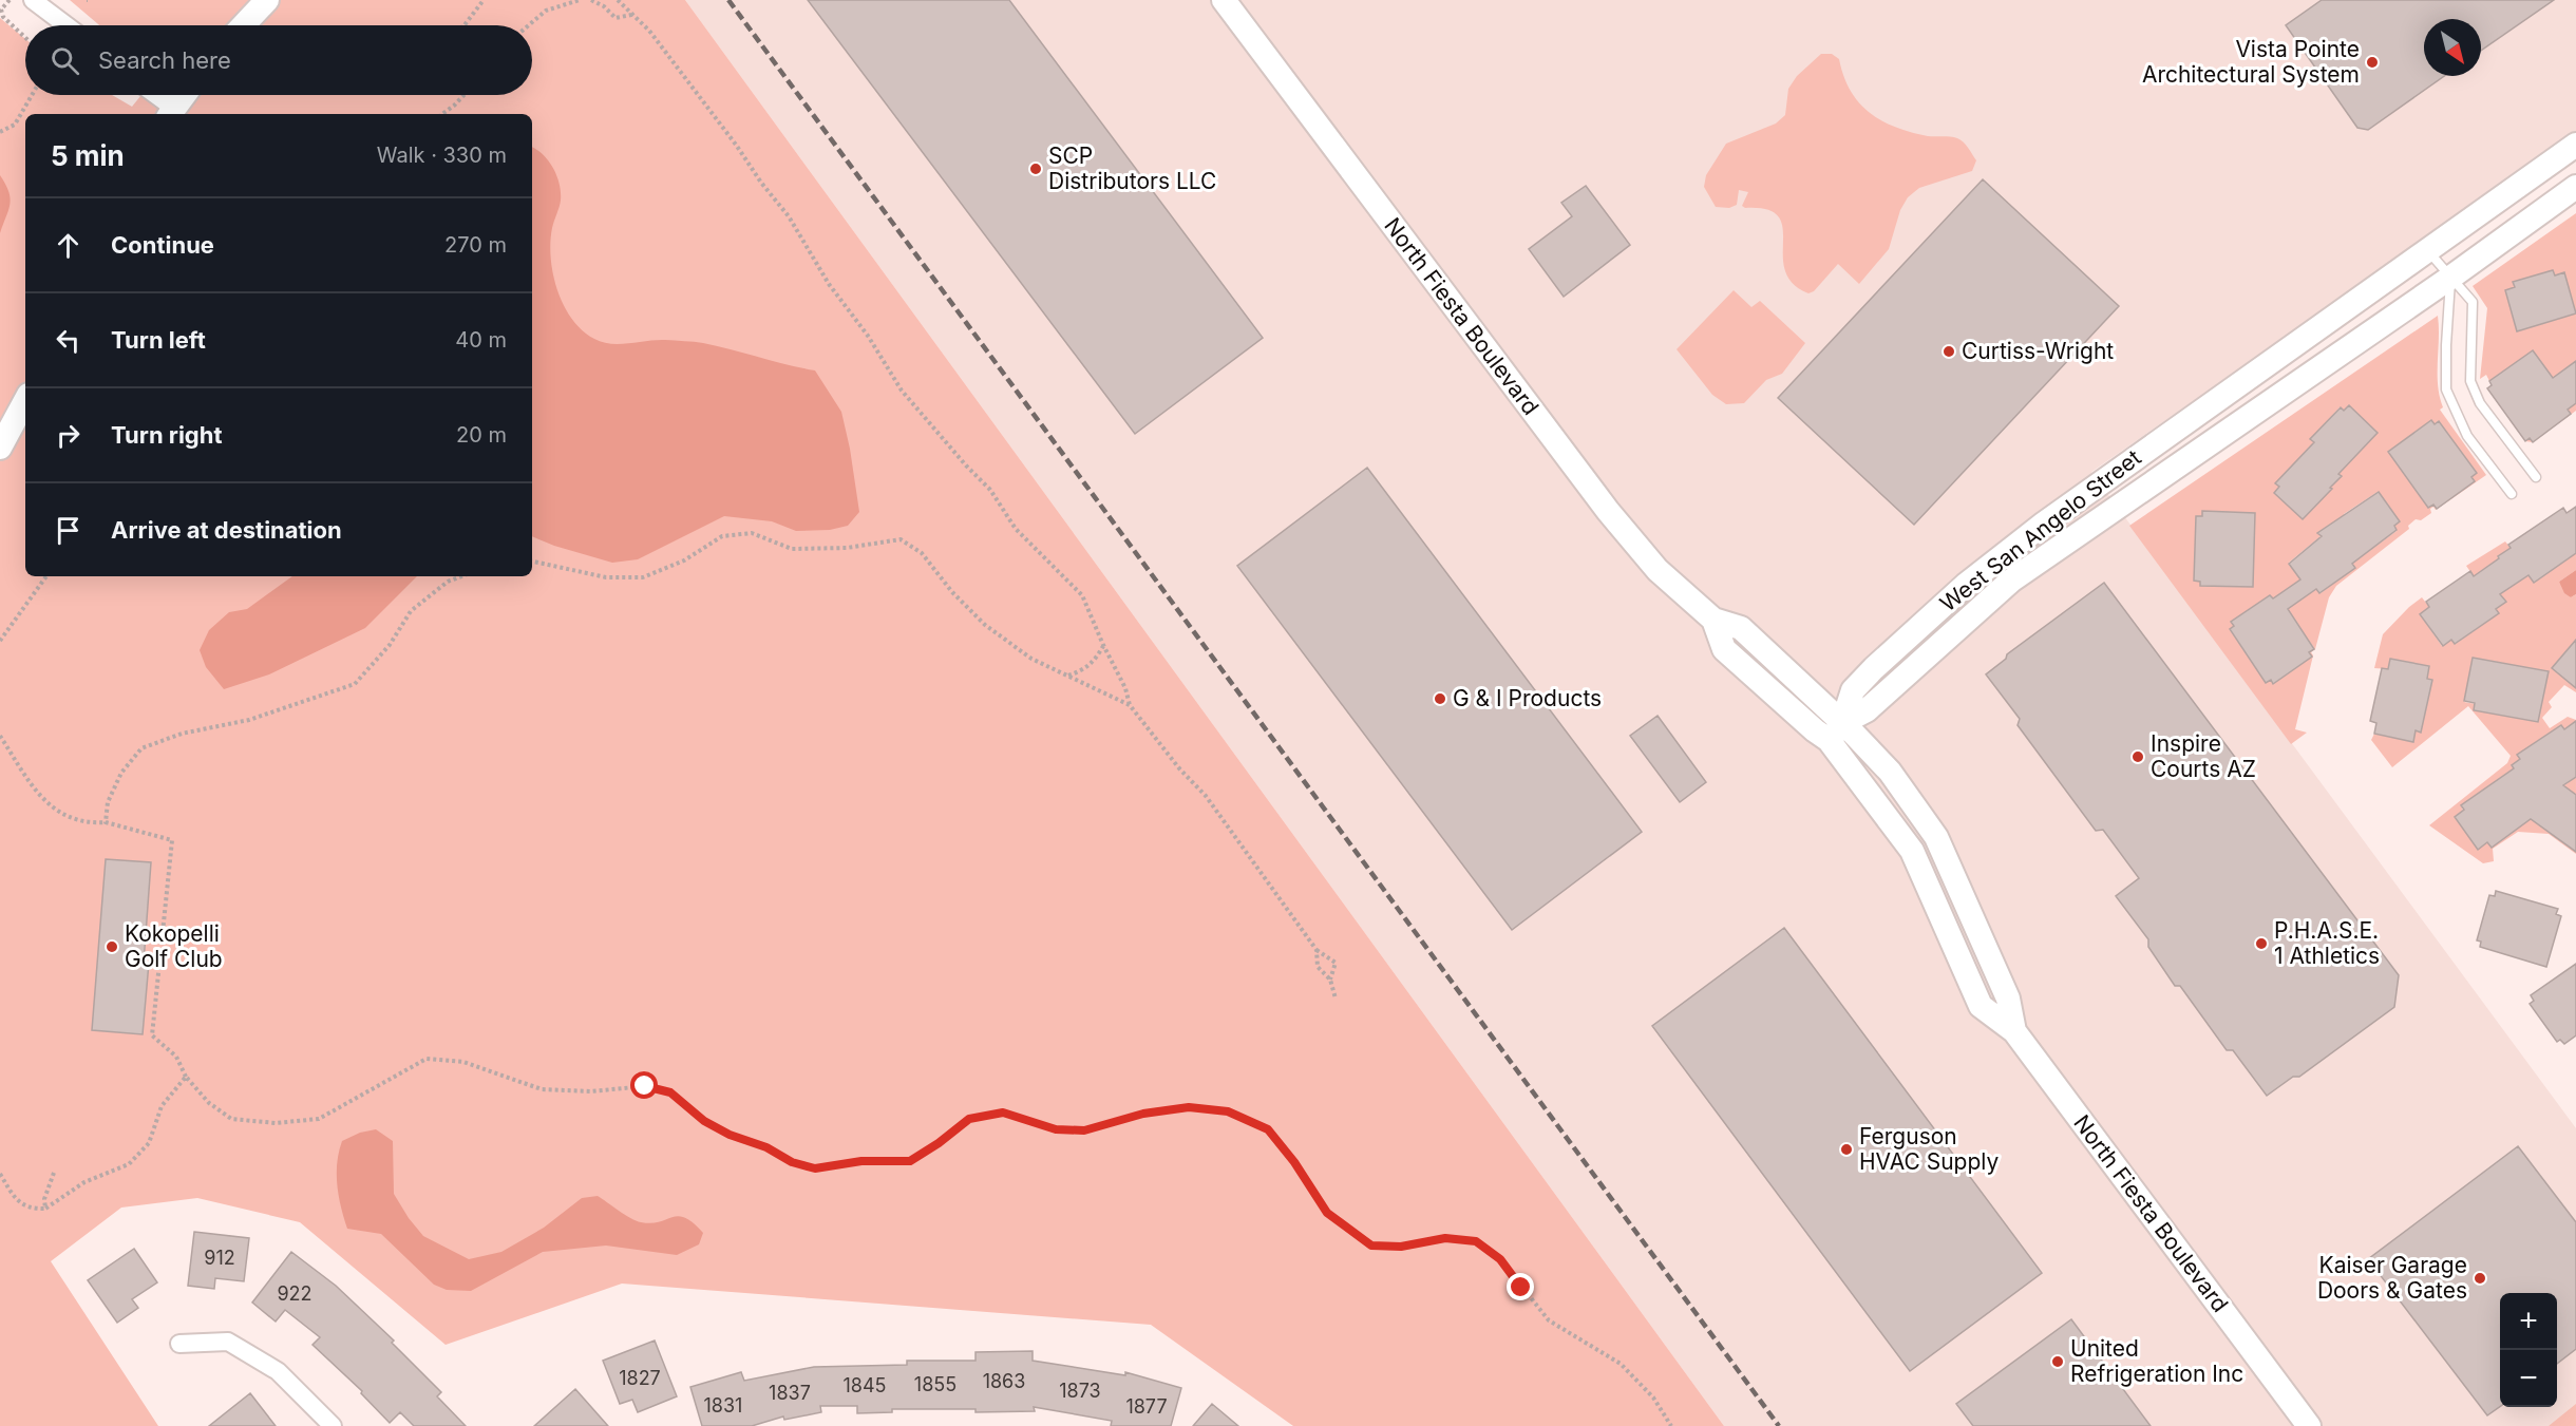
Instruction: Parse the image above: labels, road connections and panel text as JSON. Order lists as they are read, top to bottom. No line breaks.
{"streets":{"street":["North Fiesta Boulevard","West San Angelo Street"]},"crossings":[["North Fiesta Boulevard","West San Angelo Street"]],"places":["Vista Pointe Architectural System","SCP Distributors LLC","Curtiss-Wright","G & I Products","Inspire Courts AZ","P.H.A.S.E. 1 Athletics","Kokopelli Golf Club","Ferguson HVAC Supply","Kaiser Garage Doors & Gates","United Refrigeration Inc"],"house_numbers":["912","922","1827","1863","1855","1845","1873","1837","1831","1877"],"north":"bottom right","page":{"search":"Search here","heading":["5 min","Walk · 330 m"],"list":[["Continue","270 m"],["Turn left","40 m"],["Turn right","20 m"],"Arrive at destination"],"map_buttons":["+","−"]}}
